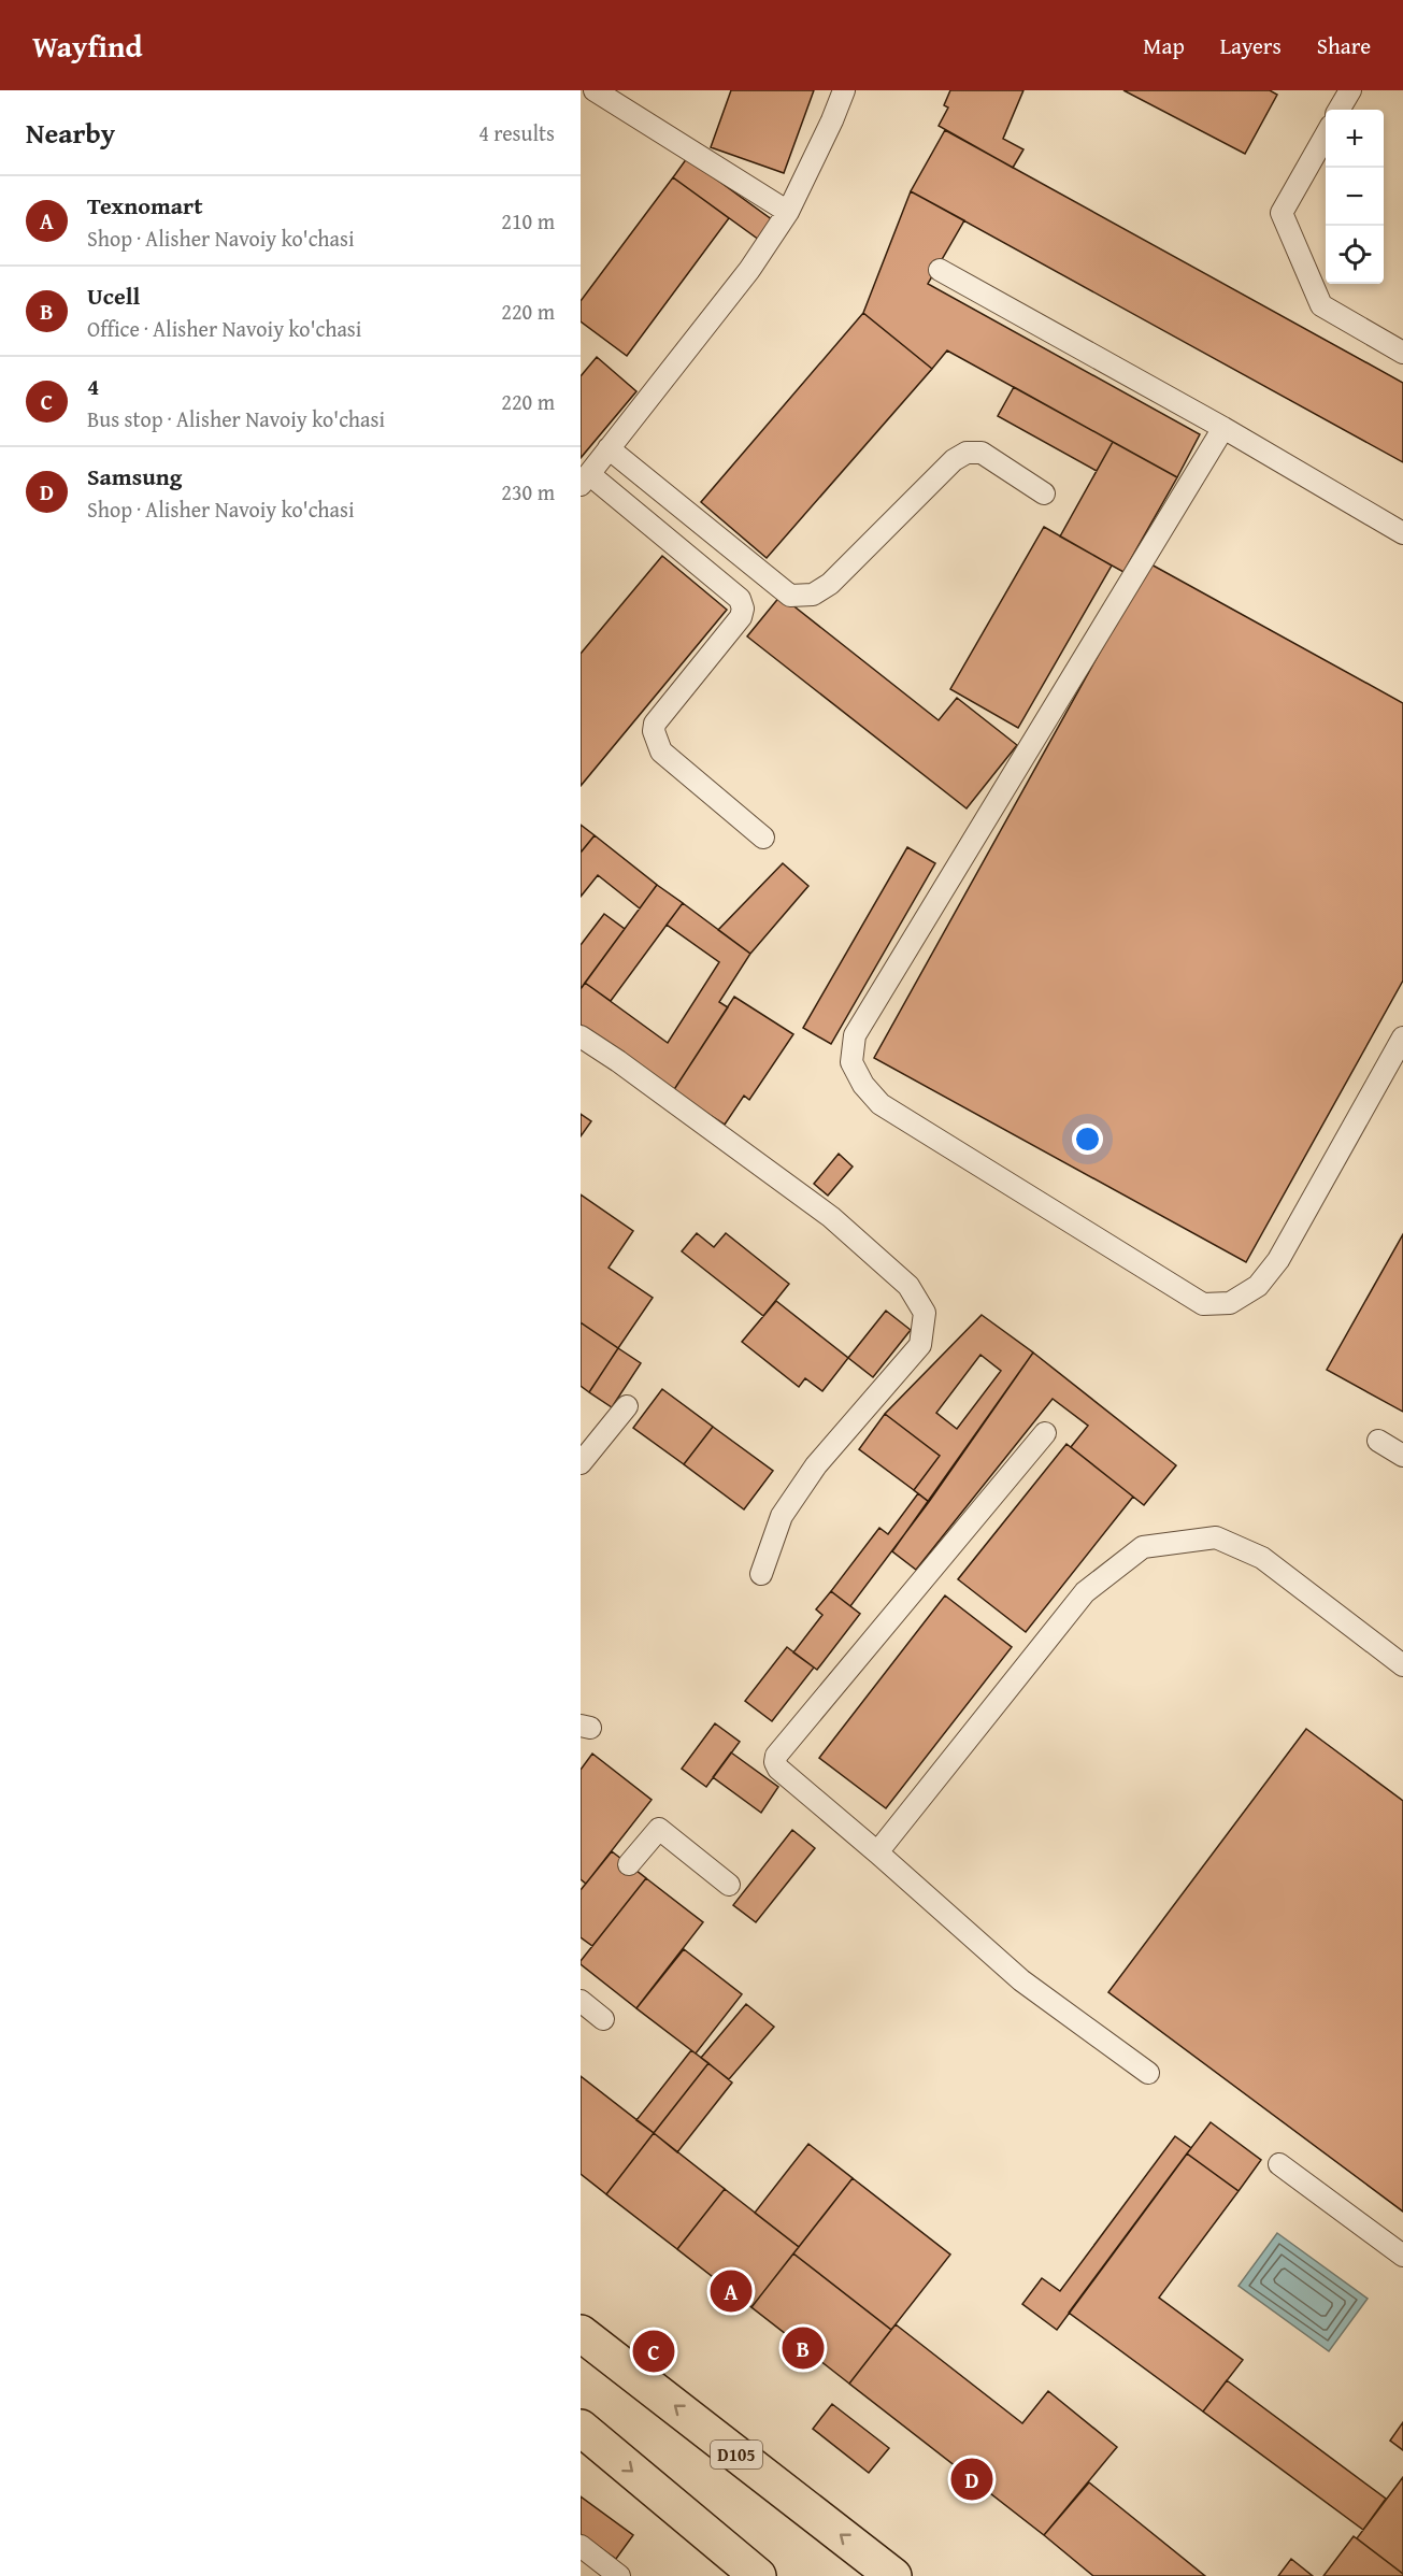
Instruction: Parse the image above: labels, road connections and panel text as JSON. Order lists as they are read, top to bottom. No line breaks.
{"streets":{"main road":["D105"]},"page":{"header":"Wayfind","nav":["Map","Layers","Share"],"heading":["Nearby","4 results"],"map_buttons":["+","−"],"list":[{"mark":"A","name":"Texnomart","note":"Shop · Alisher Navoiy ko'chasi","value":"210 m"},{"mark":"B","name":"Ucell","note":"Office · Alisher Navoiy ko'chasi","value":"220 m"},{"mark":"C","name":"4","note":"Bus stop · Alisher Navoiy ko'chasi","value":"220 m"},{"mark":"D","name":"Samsung","note":"Shop · Alisher Navoiy ko'chasi","value":"230 m"}],"pins":["A","B","C","D"]}}
